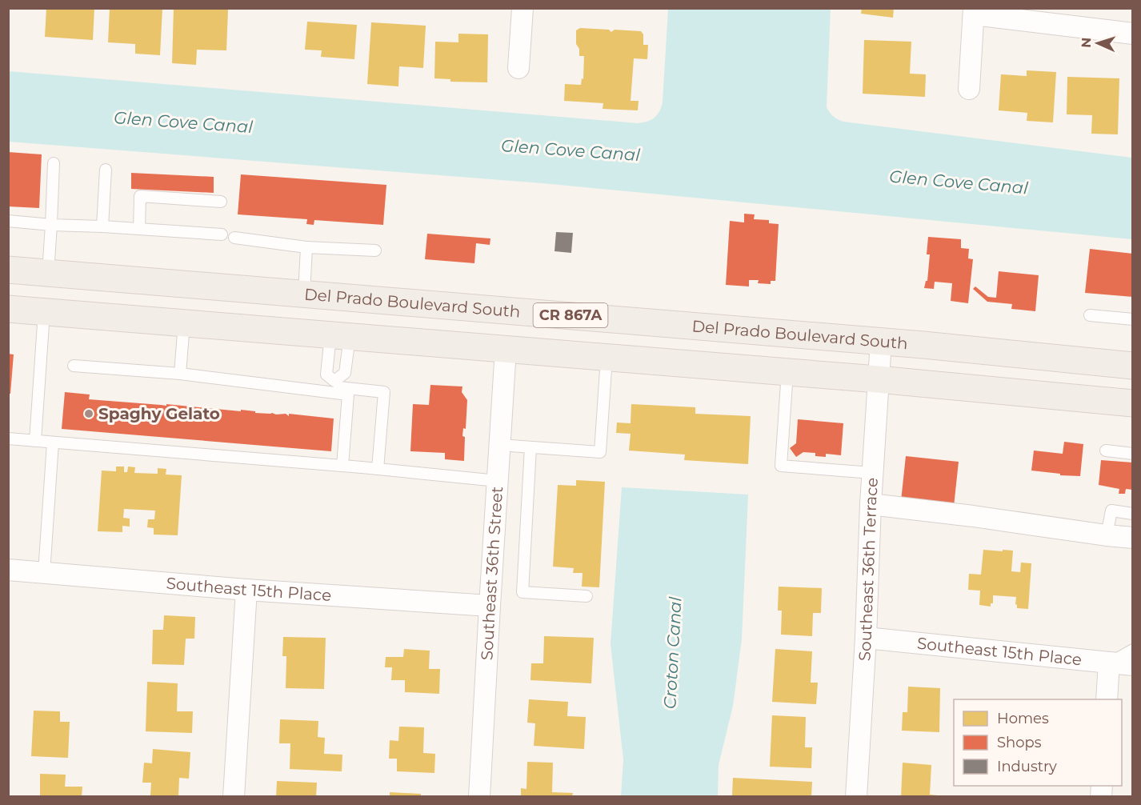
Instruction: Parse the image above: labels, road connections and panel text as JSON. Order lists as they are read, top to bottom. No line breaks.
{"streets":{"main road":["Del Prado Boulevard South","CR 867A"],"street":["Southeast 36th Terrace","Southeast 36th Street","Southeast 15th Place"]},"crossings":[["Del Prado Boulevard South","Southeast 36th Terrace"],["Southeast 36th Terrace","Southeast 15th Place"],["Southeast 36th Street","Southeast 15th Place"]],"water":["Glen Cove Canal","Croton Canal"],"places":["Spaghy Gelato"],"legend":["Homes","Shops","Industry"],"north":"left"}
